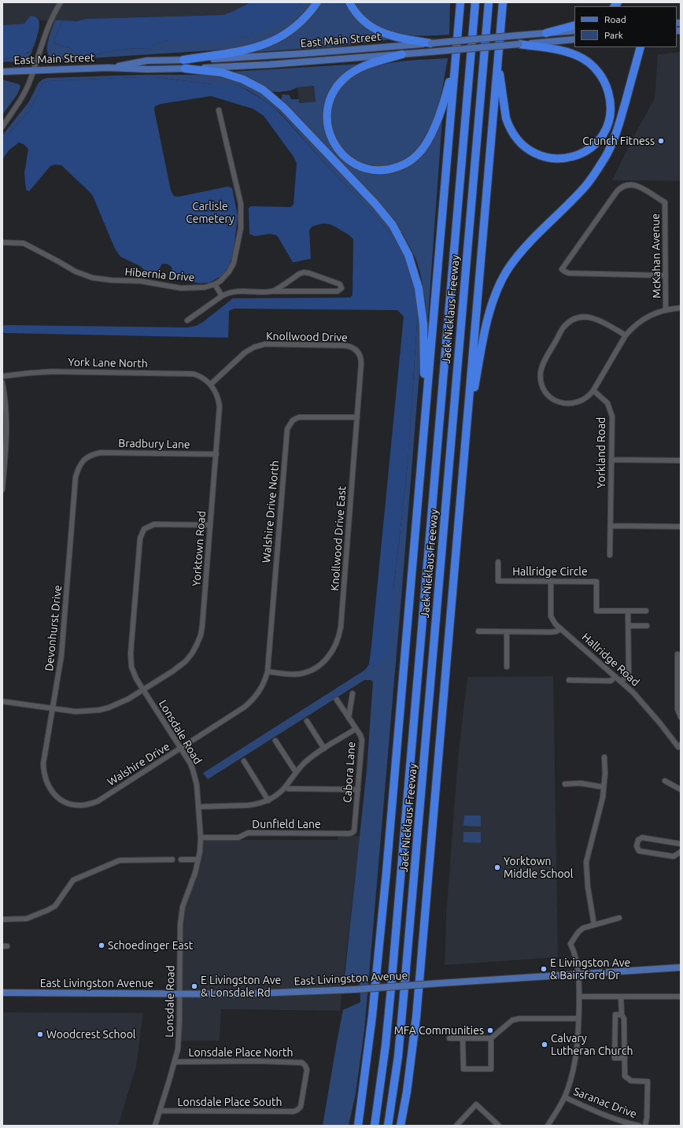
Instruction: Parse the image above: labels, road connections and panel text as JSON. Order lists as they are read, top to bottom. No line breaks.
{"streets":{"highway":["Jack Nicklaus Freeway"],"main road":["East Main Street","East Livingston Avenue"],"street":["McKahan Avenue","Hibernia Drive","Knollwood Drive","York Lane North","Bradbury Lane","Yorkland Road","Walshire Drive North","Knollwood Drive East","Yorktown Road","Hallridge Circle","Devonhurst Drive","Hallridge Road","Lonsdale Road","Walshire Drive","Cabora Lane","Dunfield Lane","Lonsdale Place North","Lonsdale Place South","Saranac Drive"]},"crossings":[["Knollwood Drive","York Lane North"],["Knollwood Drive","Knollwood Drive East"],["Knollwood Drive","Yorktown Road"],["York Lane North","Yorktown Road"],["Bradbury Lane","Yorktown Road"],["Bradbury Lane","Devonhurst Drive"],["Walshire Drive North","Knollwood Drive East"],["Walshire Drive North","Walshire Drive"],["Knollwood Drive East","Walshire Drive"],["Yorktown Road","Devonhurst Drive"],["Yorktown Road","Lonsdale Road"],["Hallridge Circle","Hallridge Road"],["Devonhurst Drive","Walshire Drive"],["Lonsdale Road","Walshire Drive"],["Lonsdale Road","Dunfield Lane"],["Lonsdale Road","East Livingston Avenue"],["Lonsdale Road","Lonsdale Place North"],["Lonsdale Road","Lonsdale Place South"],["Cabora Lane","Dunfield Lane"],["Lonsdale Place North","Lonsdale Place South"]],"parks":["Carlisle Cemetery"],"places":["Crunch Fitness","Yorktown Middle School","Schoedinger East","E Livingston Ave & Bairsford Dr","E Livingston Ave & Lonsdale Rd","MFA Communities","Woodcrest School","Calvary Lutheran Church"],"legend":["Road","Park"]}
